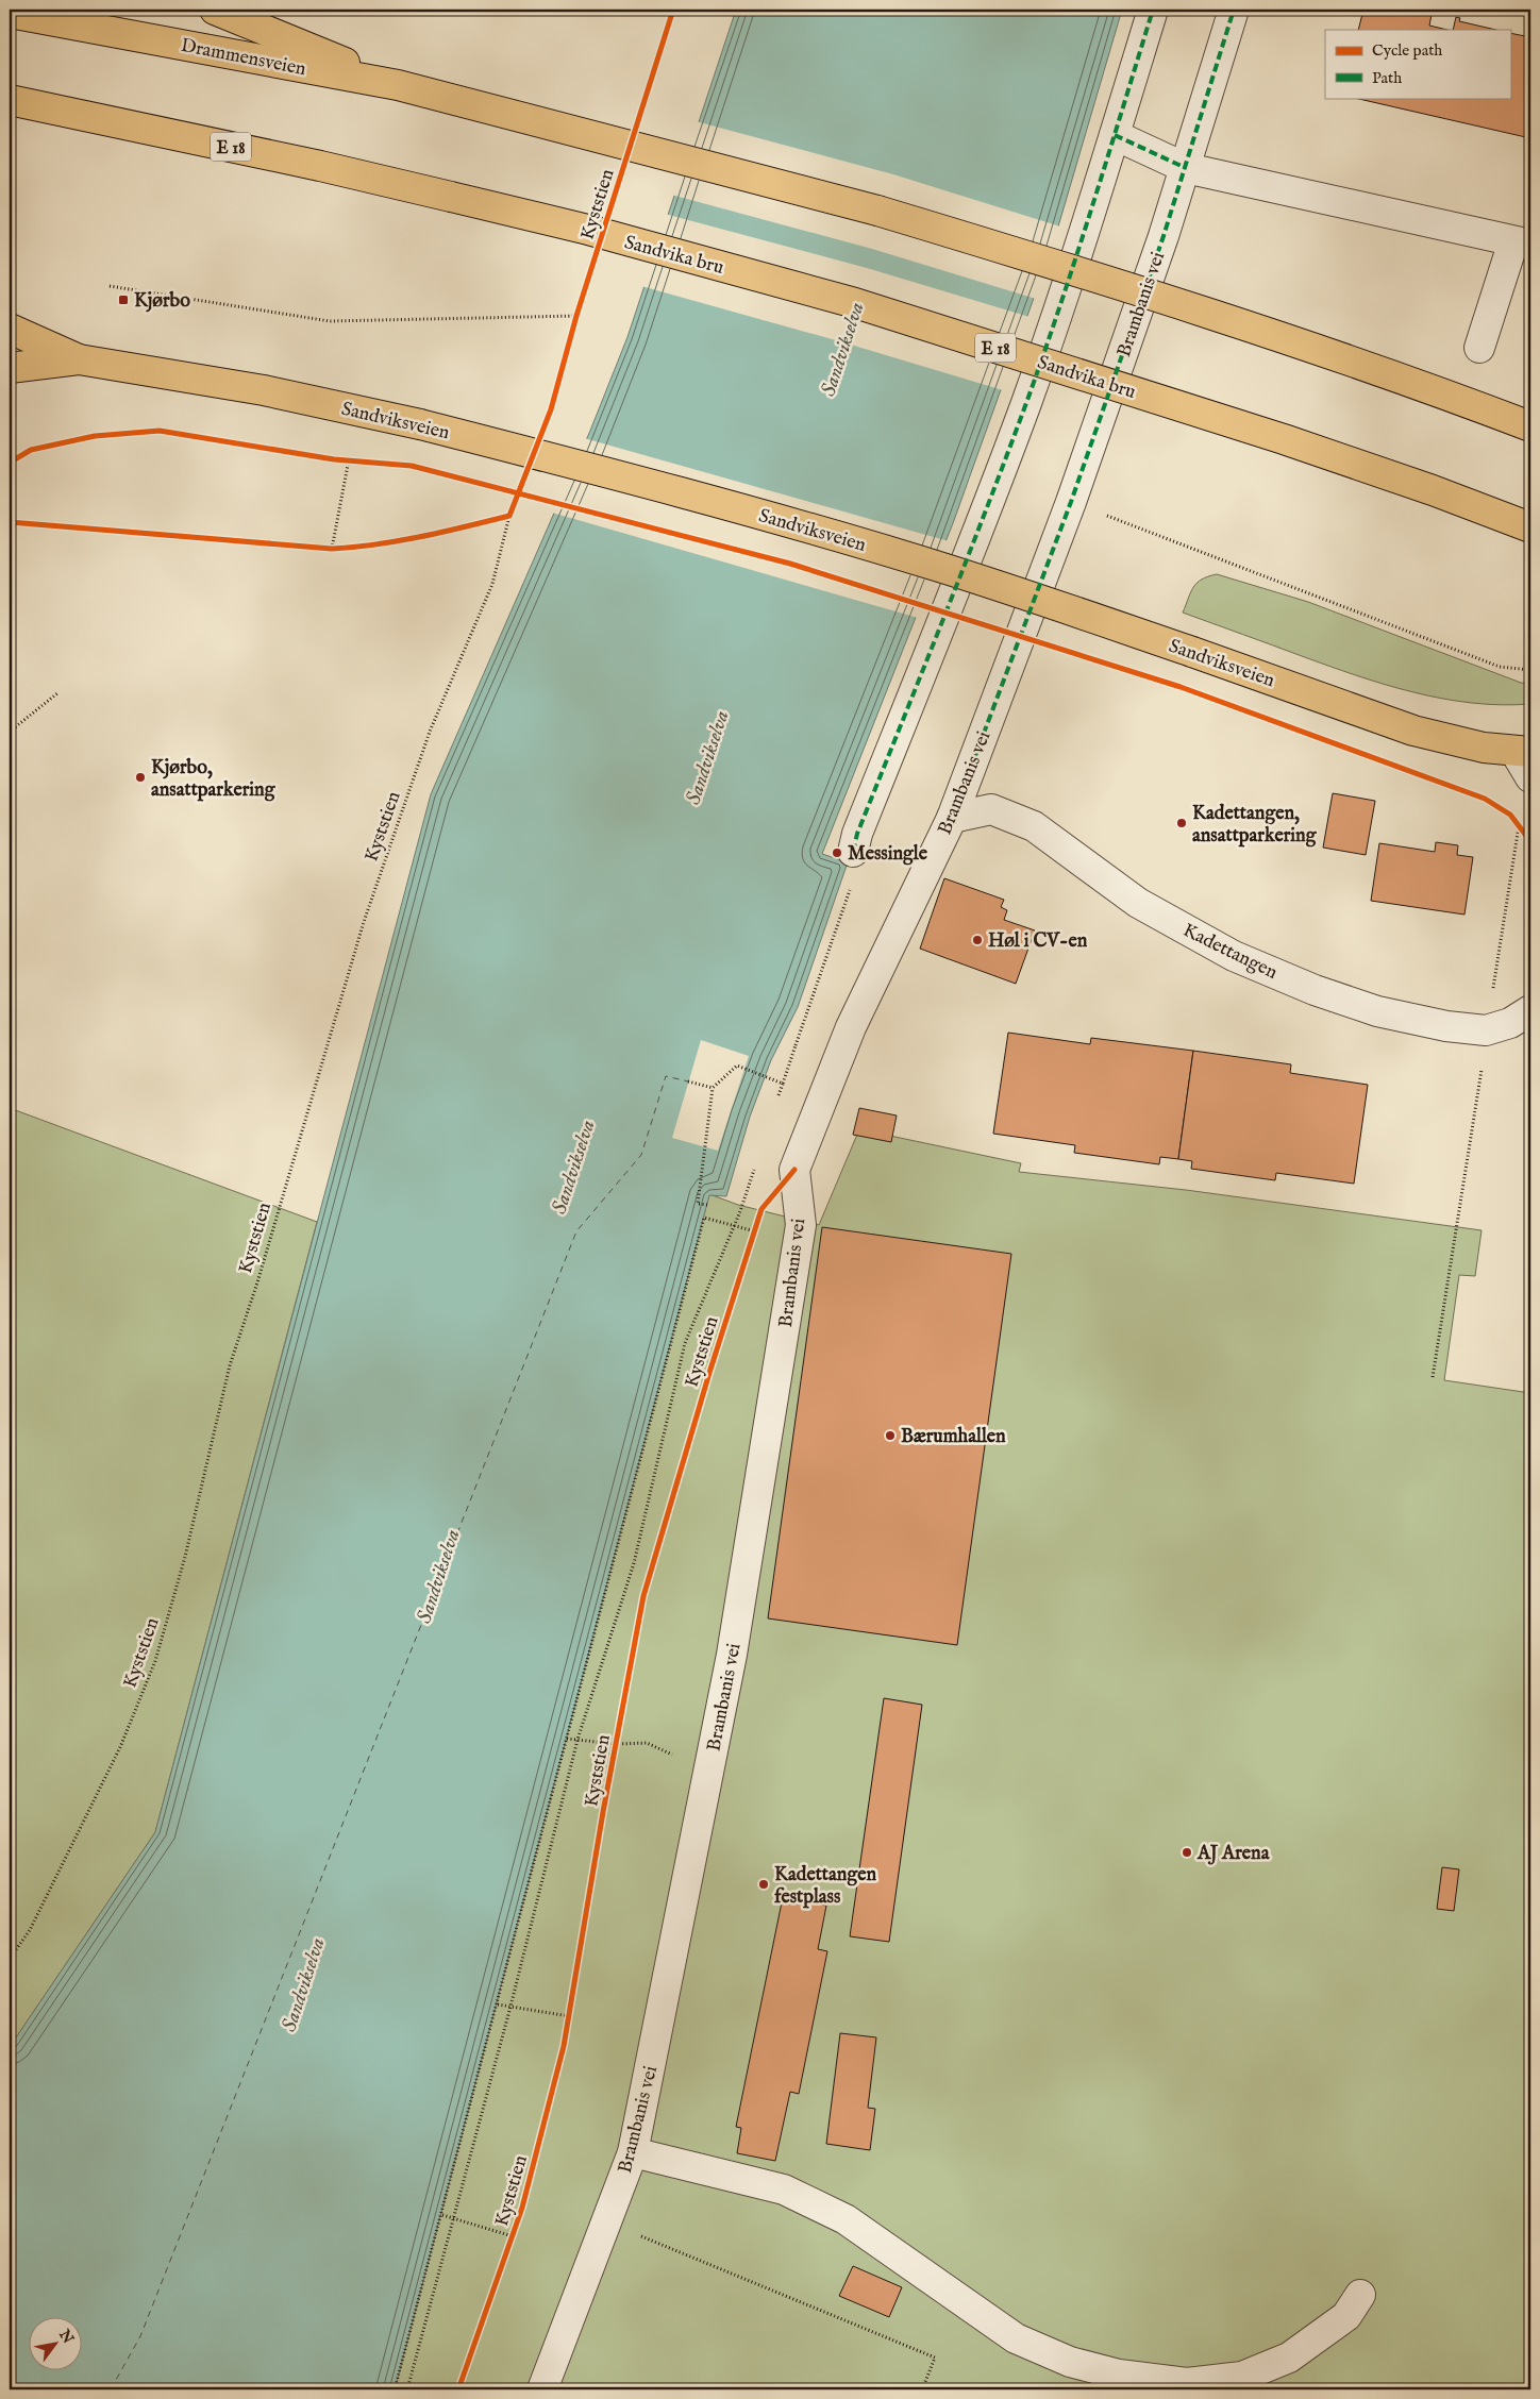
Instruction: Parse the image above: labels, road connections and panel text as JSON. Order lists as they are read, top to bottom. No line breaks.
{"streets":{"main road":["Drammensveien","E 18","Sandvika bru","Sandviksveien"],"street":["Brambanis vei","Kadettangen"],"cycle path":["Kyststien"]},"crossings":[["Brambanis vei","Kadettangen"]],"water":["Sandvikselva"],"places":{"transit":["Kjørbo"],"other":["Kjørbo, ansattparkering","Kadettangen, ansattparkering","Messingle","Høl i CV-en","Bærumhallen","AJ Arena","Kadettangen festplass"]},"legend":["Cycle path","Path"],"north":"top right"}
